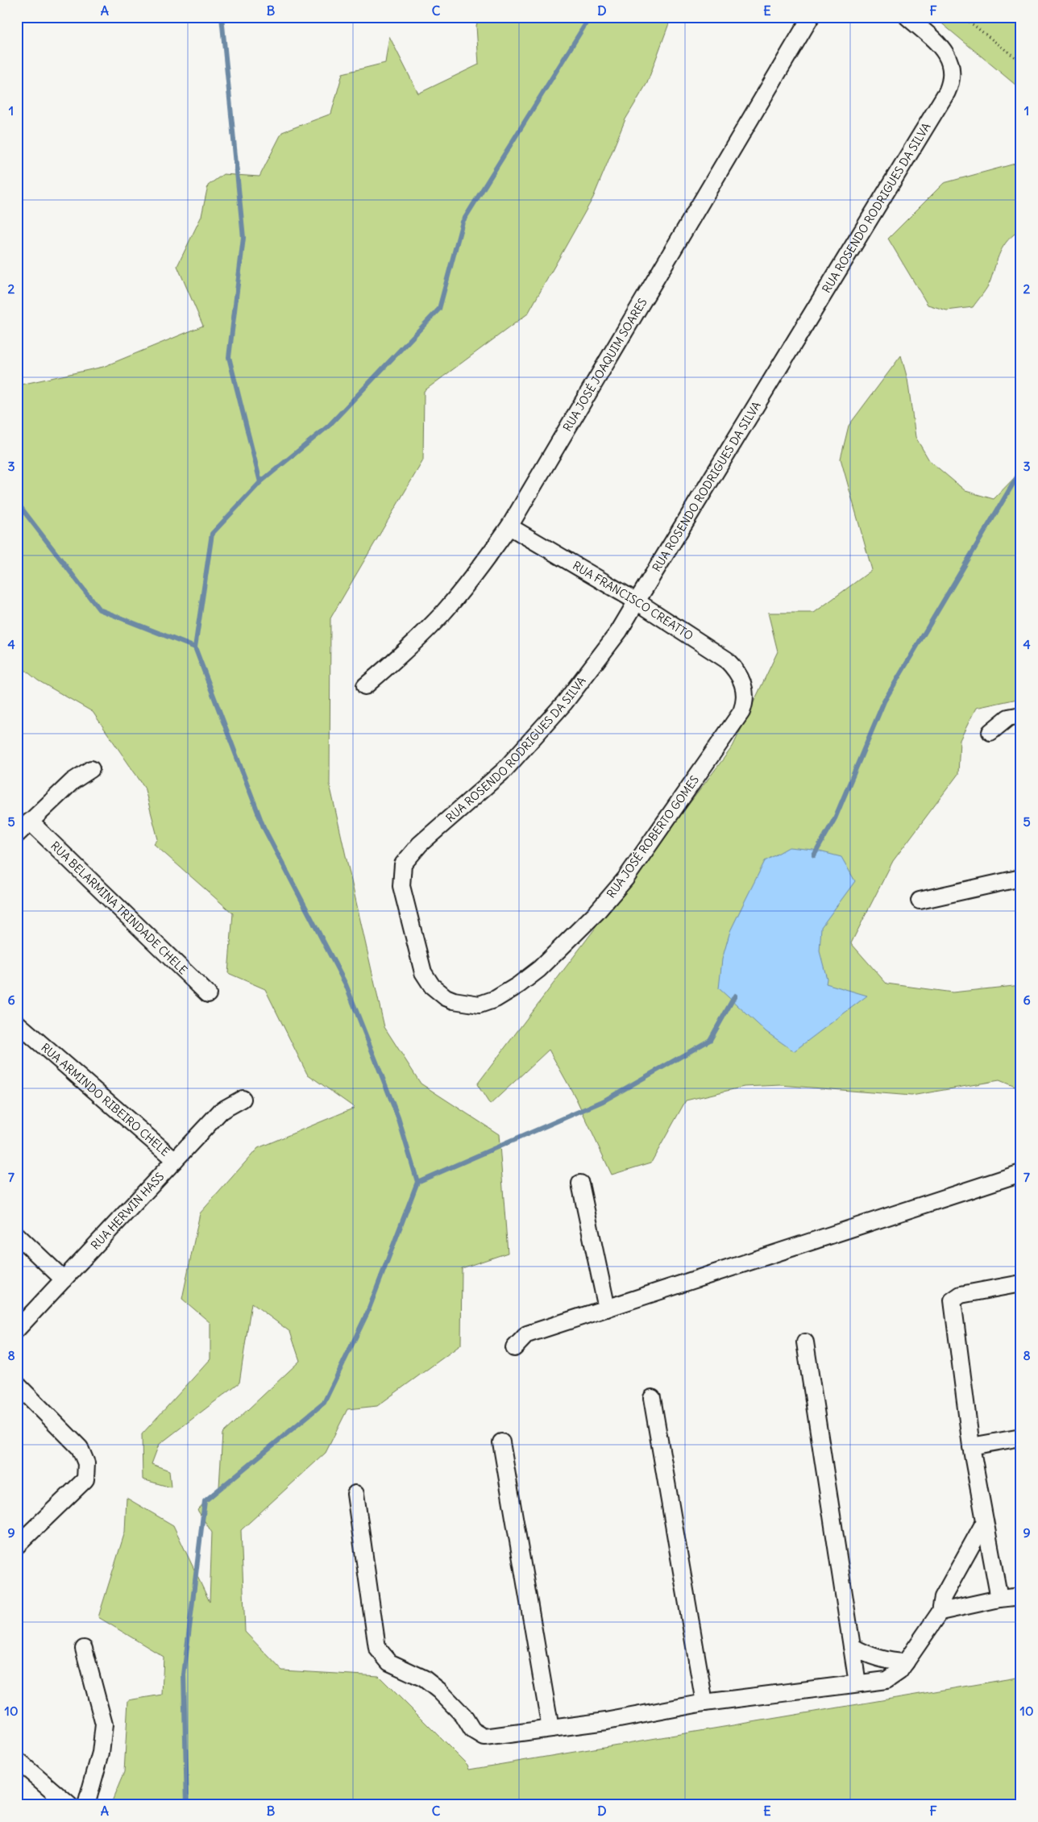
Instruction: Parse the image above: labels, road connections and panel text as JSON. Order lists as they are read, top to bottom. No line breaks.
{"streets":{"street":["RUA ROSENDO RODRIGUES DA SILVA","RUA JOSÉ JOAQUIM SOARES","RUA FRANCISCO CREATTO","RUA JOSÉ ROBERTO GOMES","RUA BELARMINA TRINDADE CHELE","RUA ARMINDO RIBEIRO CHELE","RUA HERWIN HASS"]},"crossings":[["RUA ROSENDO RODRIGUES DA SILVA","RUA FRANCISCO CREATTO"],["RUA ROSENDO RODRIGUES DA SILVA","RUA JOSÉ ROBERTO GOMES"],["RUA JOSÉ JOAQUIM SOARES","RUA FRANCISCO CREATTO"],["RUA FRANCISCO CREATTO","RUA JOSÉ ROBERTO GOMES"],["RUA ARMINDO RIBEIRO CHELE","RUA HERWIN HASS"]],"grid":{"columns":["A","B","C","D","E","F"],"rows":["1","2","3","4","5","6","7","8","9","10"]}}
